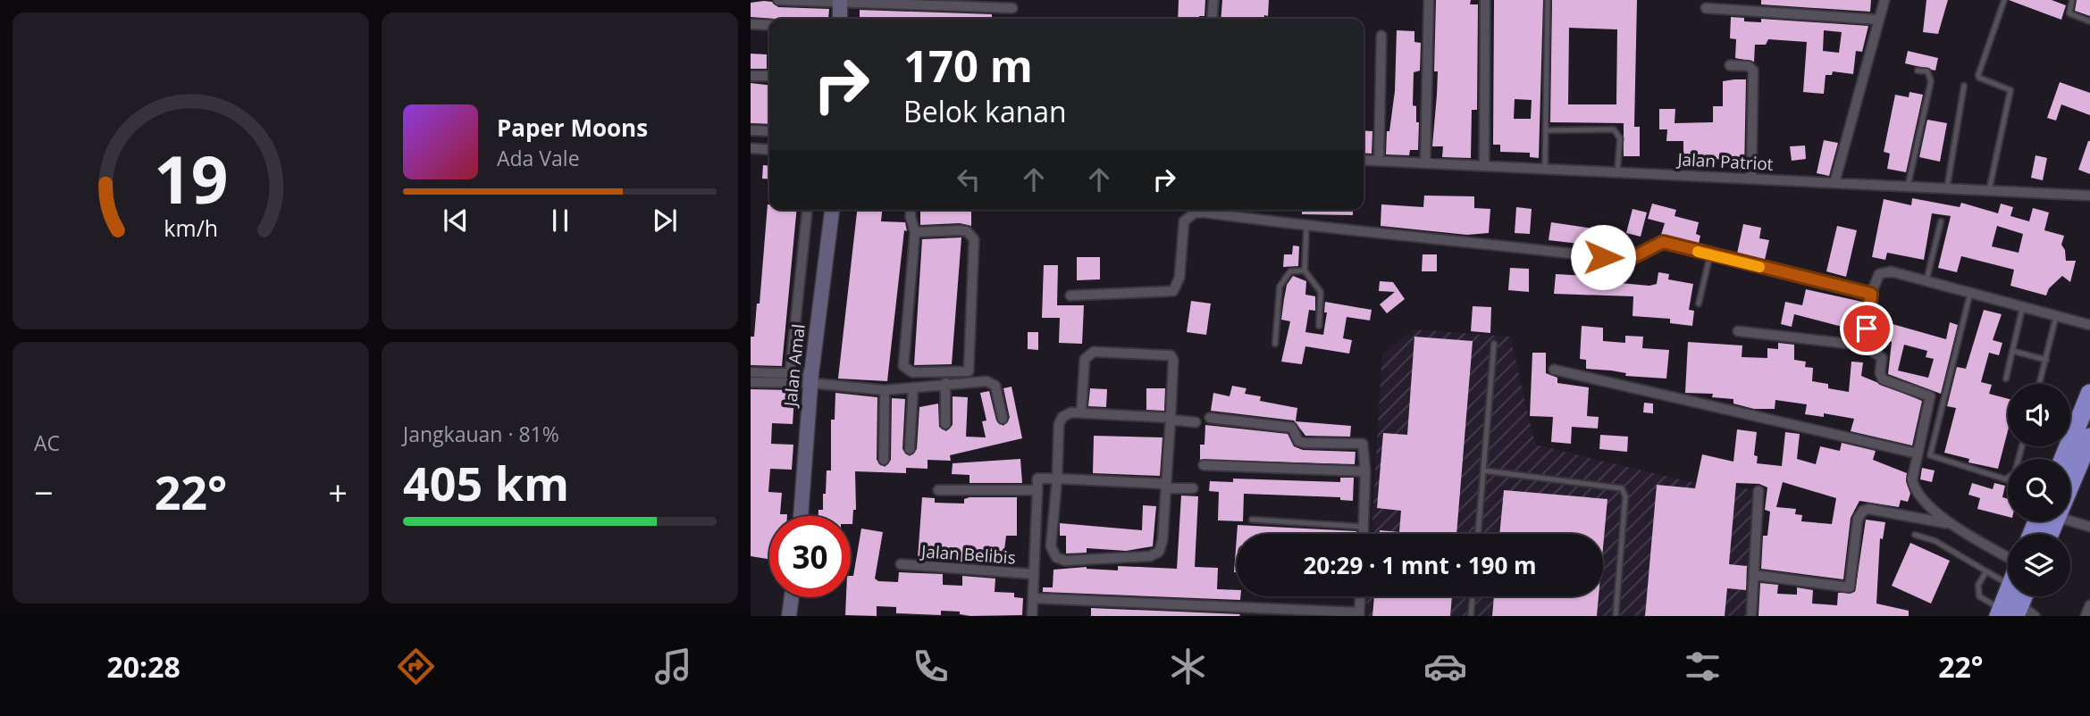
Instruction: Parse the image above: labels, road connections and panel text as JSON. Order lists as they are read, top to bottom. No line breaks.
{"streets":{"street":["Jalan Patriot","Jalan Amal","Jalan Belibis"]},"page":{"turn":["170 m","Belok kanan"],"song":["Paper Moons","Ada Vale"],"tile":["AC",["Jangkauan · 81%","405 km"]],"heat":["−","22°","+"],"limit":"30","trip":"20:29 · 1 mnt · 190 m","tabs":["20:28","22°"],"gauge":["19","km/h"]}}
